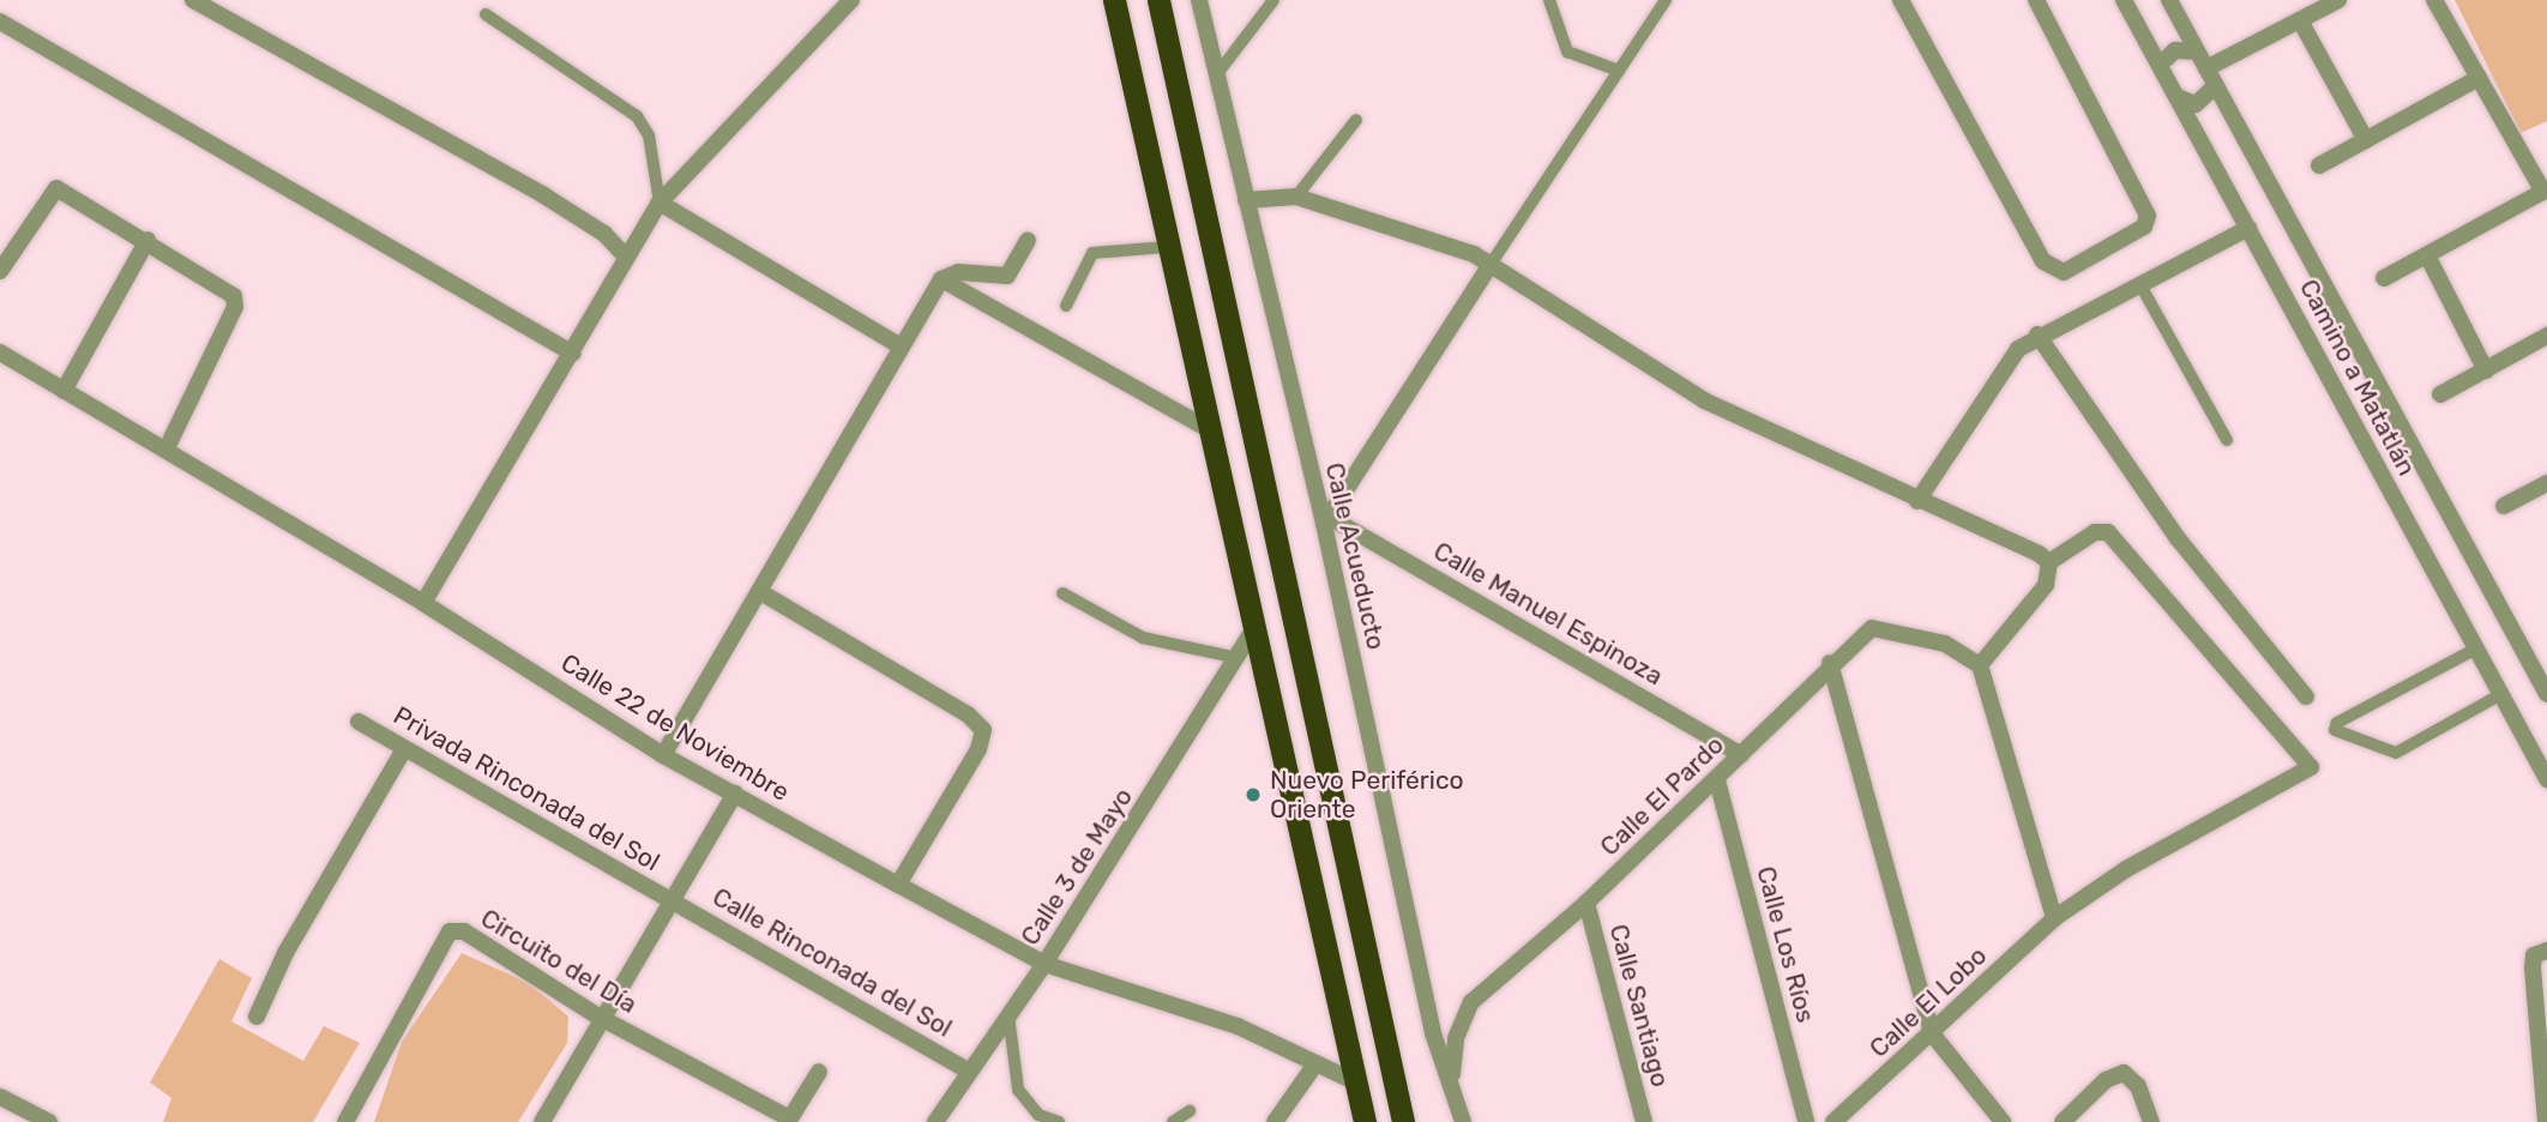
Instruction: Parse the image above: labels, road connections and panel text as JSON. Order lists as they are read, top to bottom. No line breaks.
{"streets":{"street":["Camino a Matatlán","Calle Acueducto","Calle Manuel Espinoza","Calle 22 de Noviembre","Privada Rinconada del Sol","Calle El Pardo","Calle 3 de Mayo","Calle Los Ríos","Circuito del Día","Calle Rinconada del Sol","Calle El Lobo","Calle Santiago"]},"crossings":[["Calle Acueducto","Calle Manuel Espinoza"],["Calle Acueducto","Calle El Pardo"],["Calle Manuel Espinoza","Calle El Pardo"],["Calle 22 de Noviembre","Calle 3 de Mayo"],["Privada Rinconada del Sol","Calle Rinconada del Sol"],["Calle El Pardo","Calle Los Ríos"],["Calle El Pardo","Calle Santiago"],["Calle 3 de Mayo","Calle Rinconada del Sol"]],"places":["Nuevo Periférico Oriente"]}
